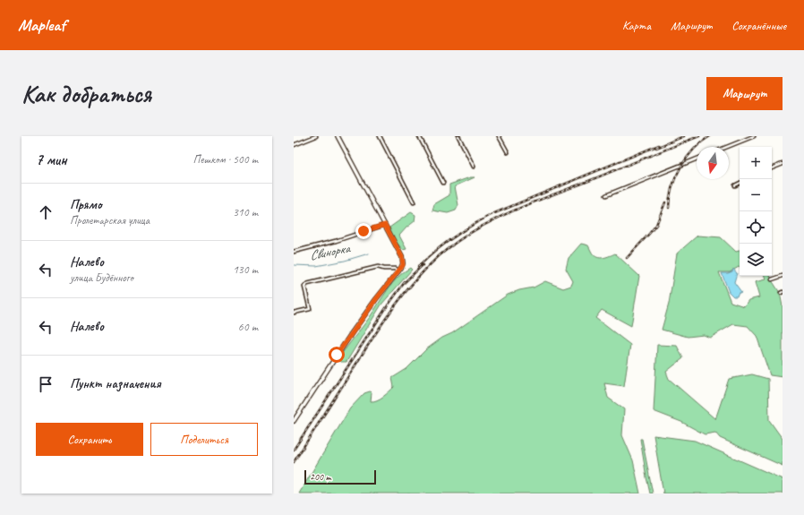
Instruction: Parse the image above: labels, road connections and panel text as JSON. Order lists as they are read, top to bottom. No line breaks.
{"water":["Свинорка"],"scale_bar":"200 m","north":"bottom","page":{"header":"Mapleaf","nav":["Карта","Маршрут","Сохранённые"],"buttons":["Маршрут",["Сохранить","Поделиться"]],"title":"Как добраться","heading":["7 мин","Пешком · 500 m"],"map_buttons":["+","−"],"list":[["Прямо","Пролетарская улица","310 m"],["Налево","улица Будённого","130 m"],["Налево","60 m"],"Пункт назначения"],"scale":"200 m"}}
